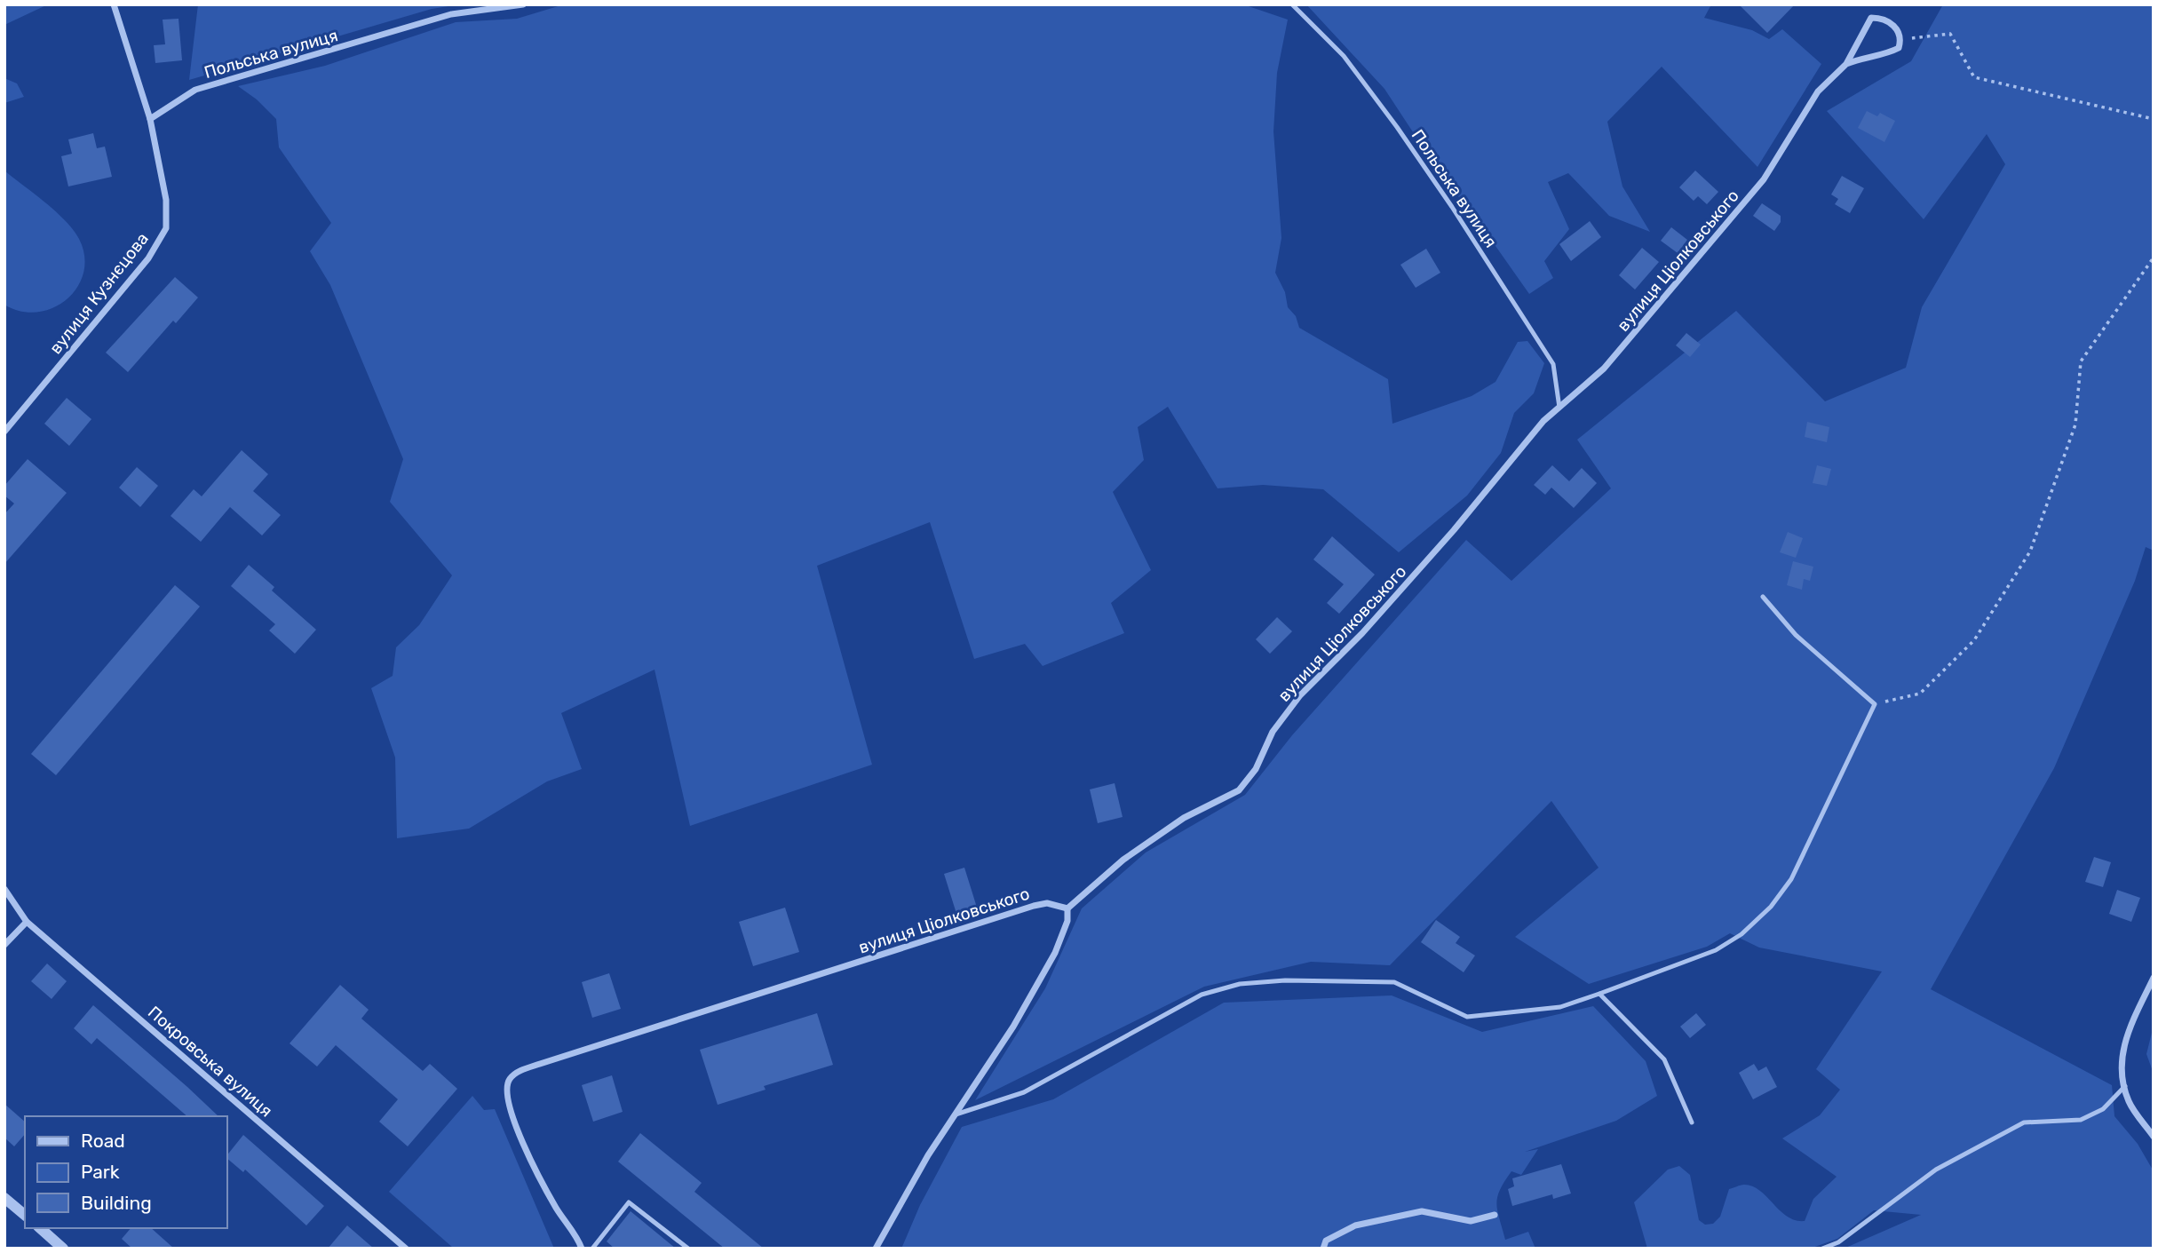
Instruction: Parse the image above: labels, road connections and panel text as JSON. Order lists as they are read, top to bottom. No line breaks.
{"streets":{"street":["Польська вулиця","вулиця Ціолковського","вулиця Кузнєцова","Покровська вулиця"]},"crossings":[["Польська вулиця","вулиця Ціолковського"],["Польська вулиця","вулиця Кузнєцова"]],"legend":["Road","Park","Building"]}
